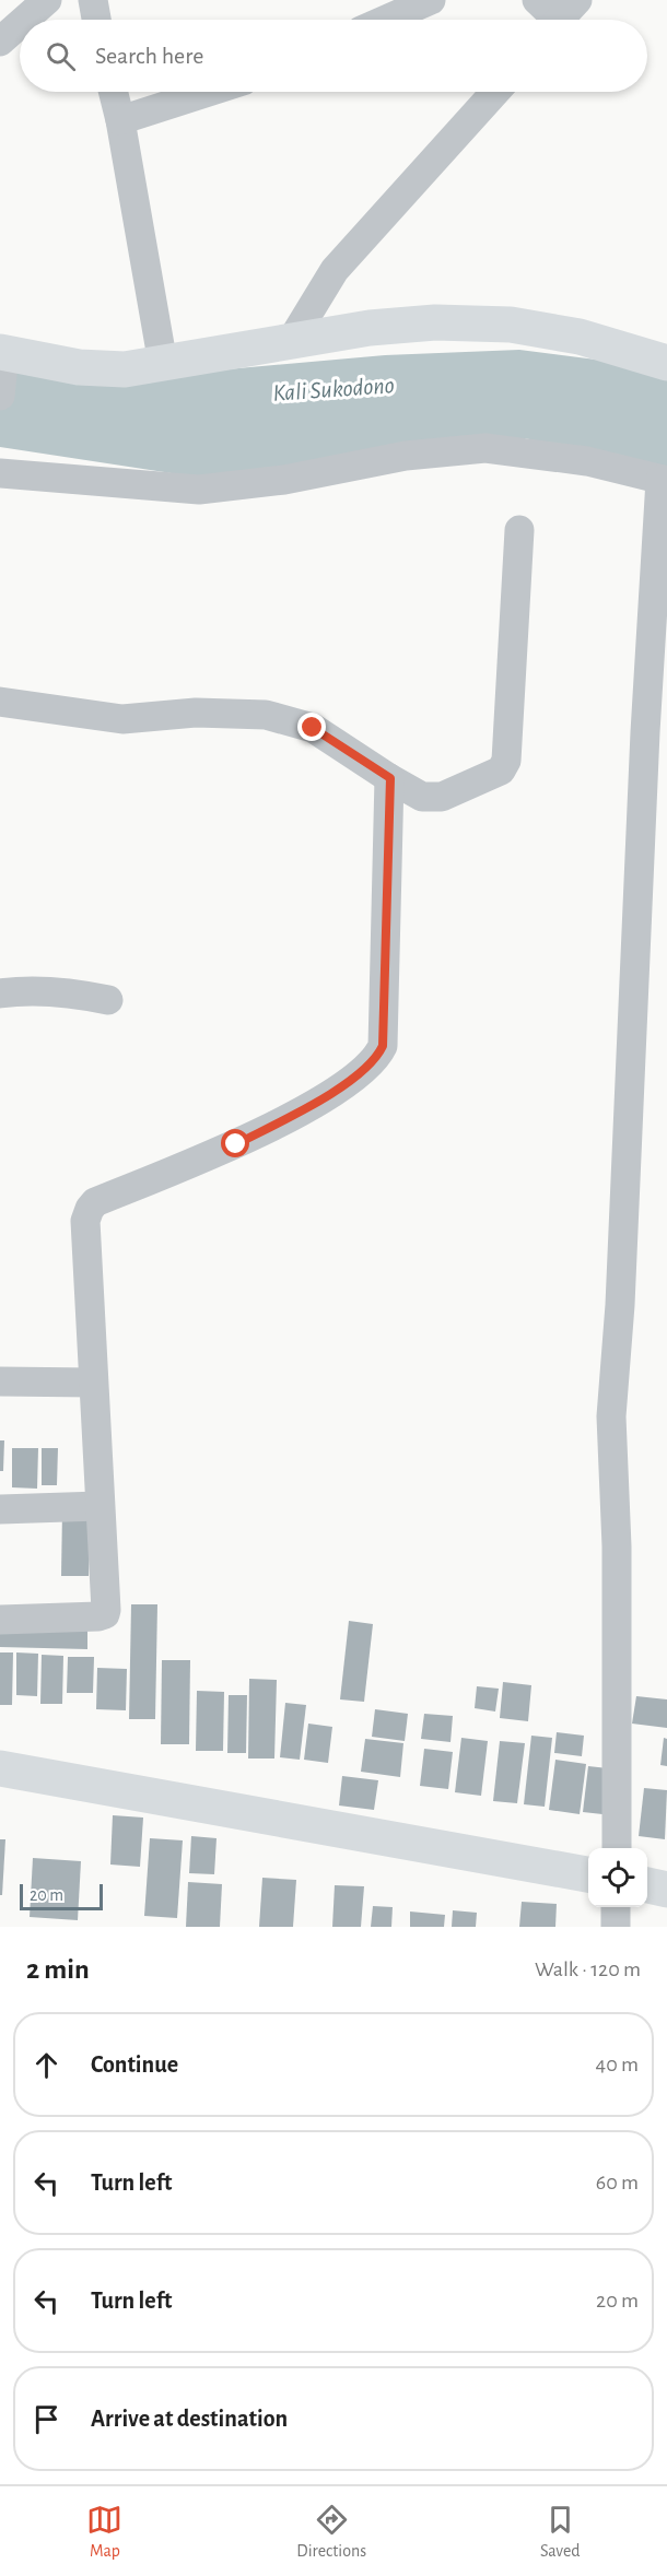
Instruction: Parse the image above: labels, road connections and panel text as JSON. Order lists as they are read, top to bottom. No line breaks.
{"water":["Kali Sukodono"],"scale_bar":"20 m","page":{"search":"Search here","scale":"20 m","heading":["2 min","Walk · 120 m"],"list":[["Continue","40 m"],["Turn left","60 m"],["Turn left","20 m"],"Arrive at destination"],"nav":["Map","Directions","Saved"]}}
